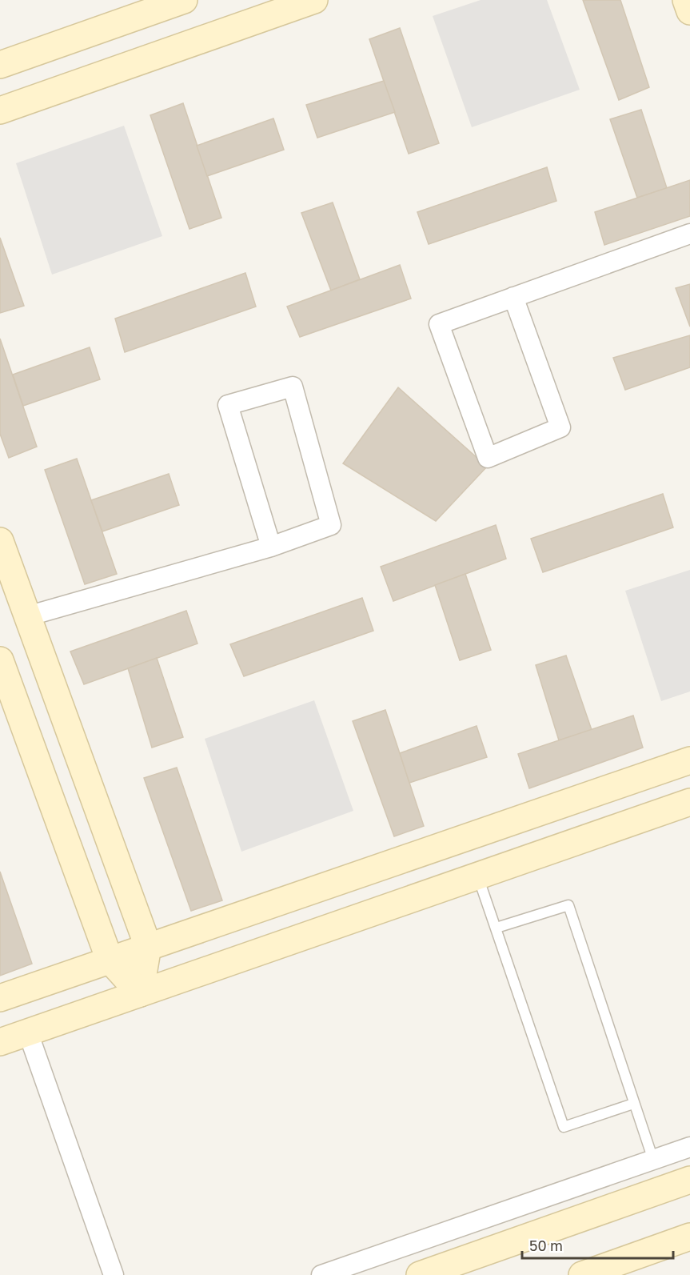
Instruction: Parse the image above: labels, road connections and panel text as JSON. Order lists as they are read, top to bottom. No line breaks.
{"scale_bar":"50 m"}
